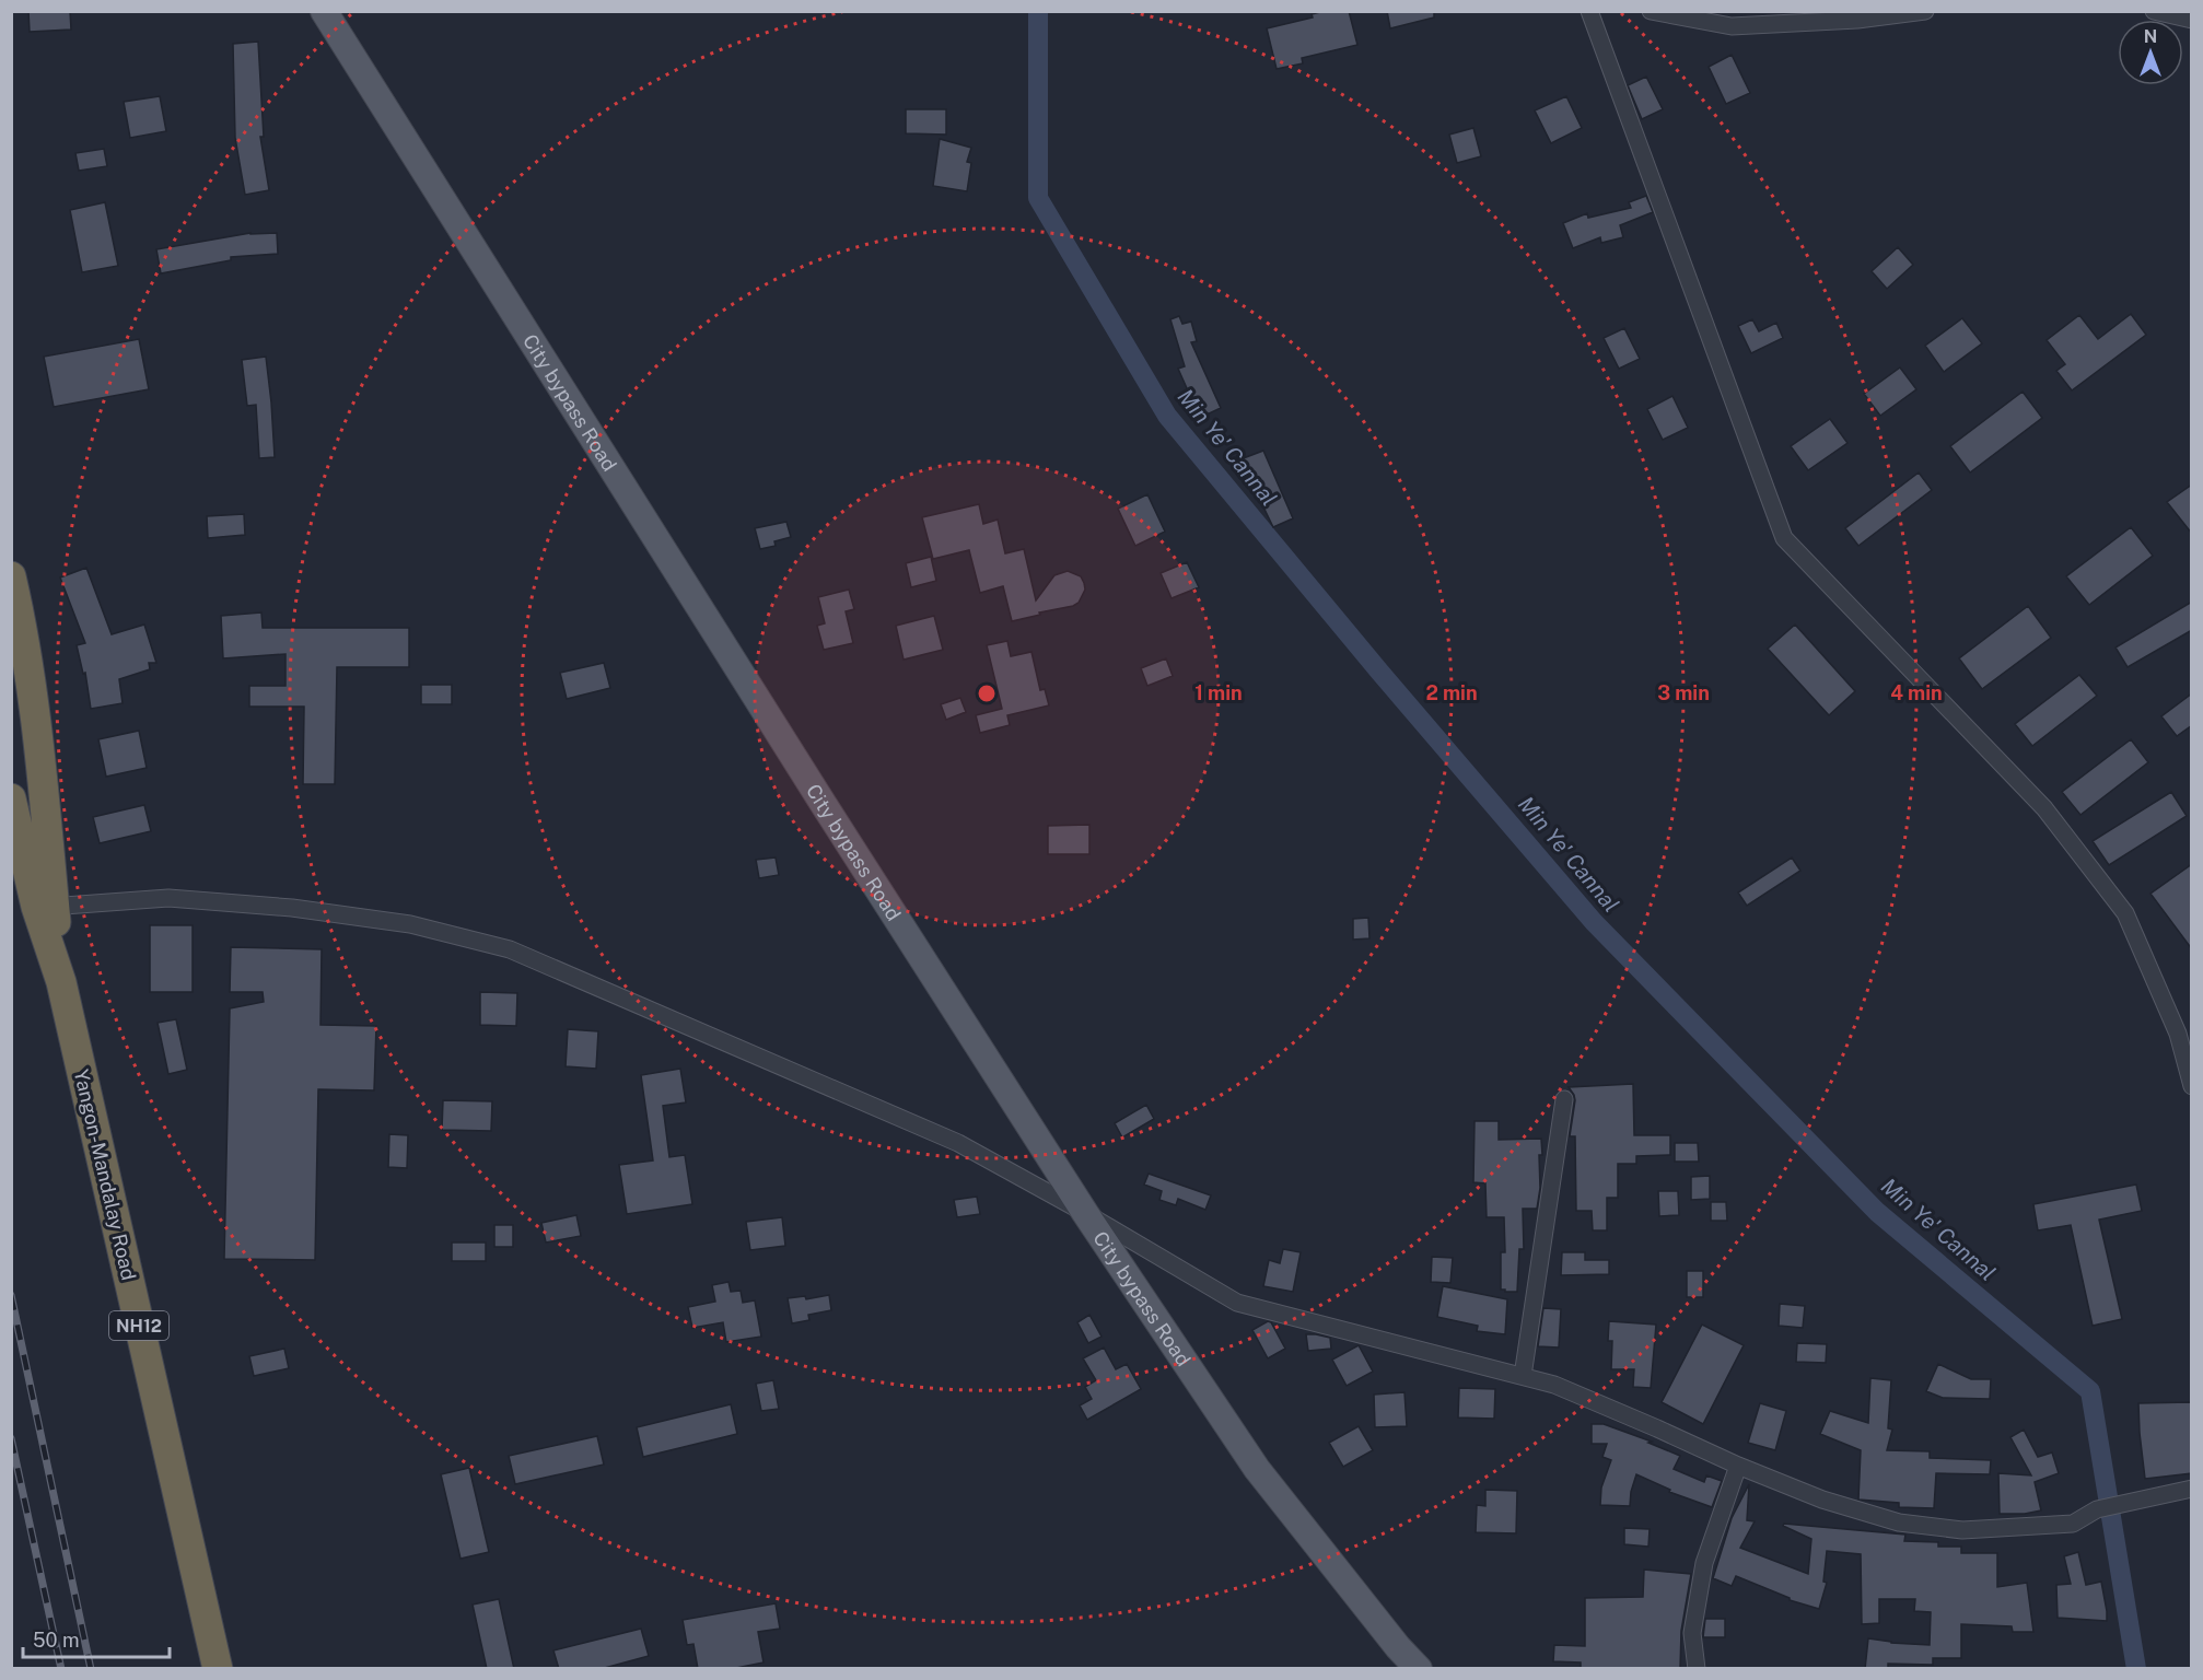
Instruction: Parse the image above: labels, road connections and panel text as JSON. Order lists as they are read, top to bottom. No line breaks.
{"streets":{"highway":["Yangon-Mandalay Road","NH12"],"main road":["City bypass Road"]},"crossings":[["Yangon-Mandalay Road","NH12"]],"water":["Min Ye' Cannal"],"scale_bar":"50 m","north":"top","rings":["1 min","2 min","3 min","4 min"]}
